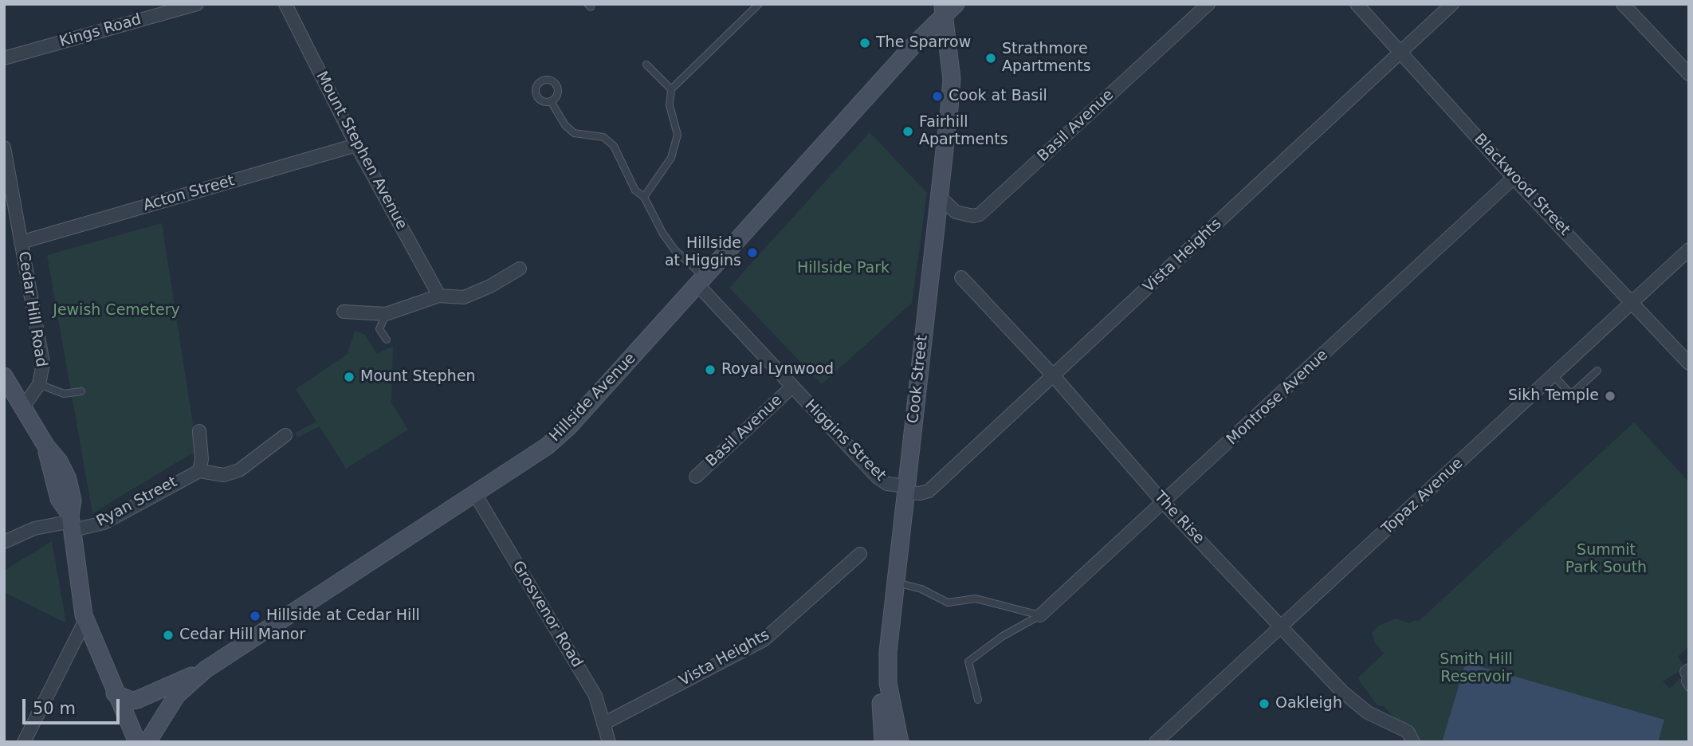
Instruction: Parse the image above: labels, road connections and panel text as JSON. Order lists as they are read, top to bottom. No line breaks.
{"streets":{"main road":["Cook Street","Hillside Avenue"],"street":["Kings Road","Basil Avenue","Mount Stephen Avenue","Blackwood Street","Acton Street","Vista Heights","Cedar Hill Road","Montrose Avenue","Higgins Street","Topaz Avenue","Ryan Street","The Rise","Grosvenor Road"]},"crossings":[["Basil Avenue","Cook Street"],["Basil Avenue","Higgins Street"],["Mount Stephen Avenue","Acton Street"],["Blackwood Street","Vista Heights"],["Blackwood Street","Montrose Avenue"],["Blackwood Street","Topaz Avenue"],["Acton Street","Cedar Hill Road"],["Vista Heights","Cook Street"],["Vista Heights","Higgins Street"],["Vista Heights","The Rise"],["Vista Heights","Grosvenor Road"],["Cook Street","Hillside Avenue"],["Cook Street","Higgins Street"],["Hillside Avenue","Higgins Street"],["Hillside Avenue","Grosvenor Road"],["Montrose Avenue","The Rise"],["Topaz Avenue","The Rise"]],"parks":["Hillside Park","Jewish Cemetery","Summit Park South","Smith Hill Reservoir"],"places":["The Sparrow","Strathmore Apartments","Cook at Basil","Fairhill Apartments","Hillside at Higgins","Royal Lynwood","Mount Stephen","Sikh Temple","Hillside at Cedar Hill","Cedar Hill Manor","Oakleigh"],"scale_bar":"50 m"}
